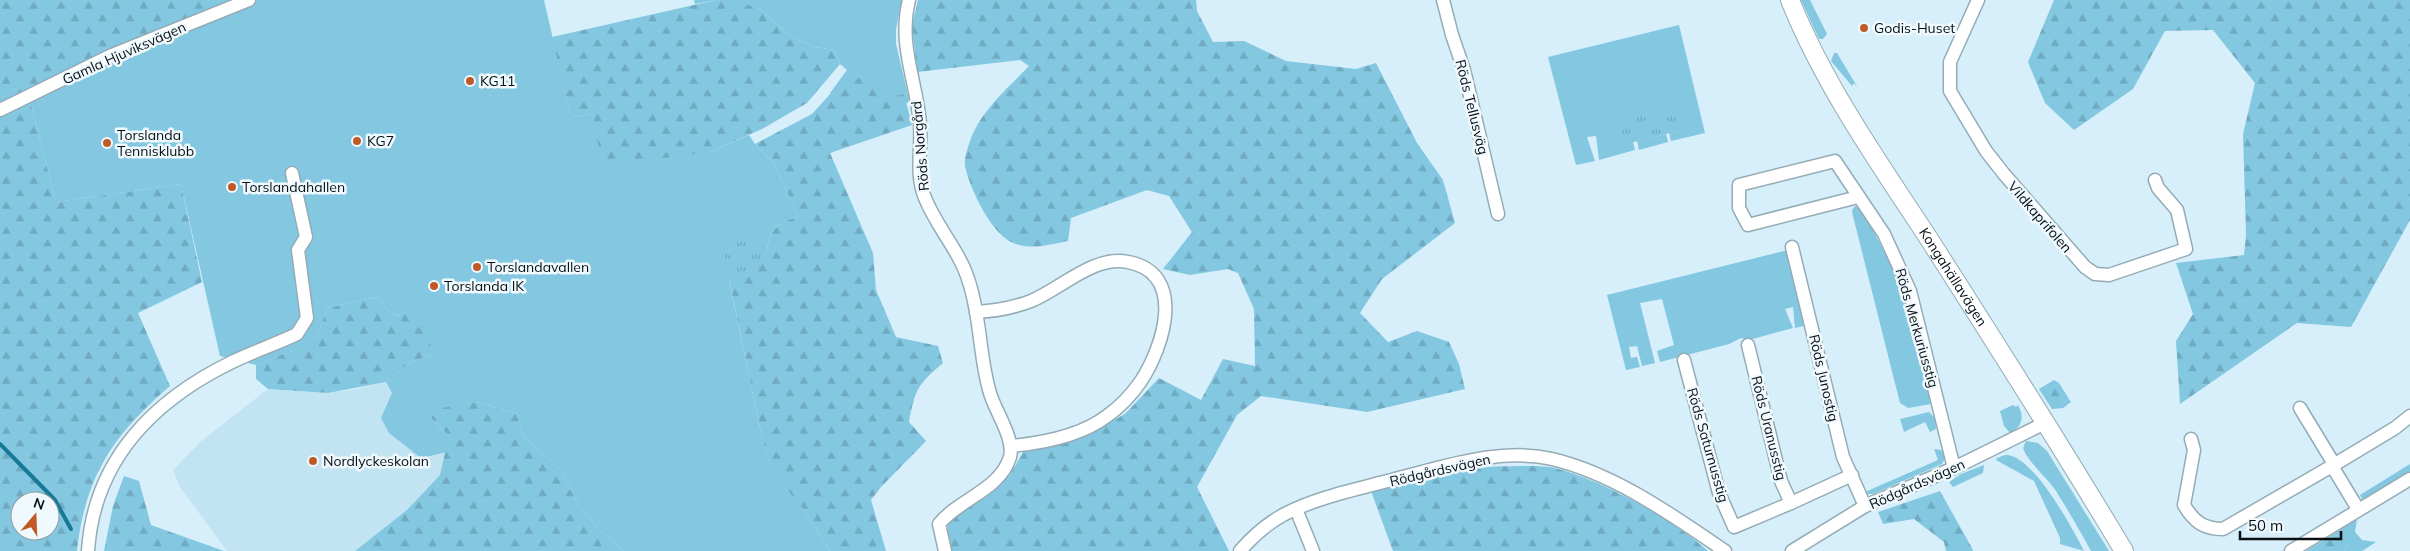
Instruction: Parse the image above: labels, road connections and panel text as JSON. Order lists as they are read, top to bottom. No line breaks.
{"streets":{"street":["Gamla Hjuviksvägen","Röds Tellusväg","Röds Norgård","Vildkaprifolen","Kongahällavägen","Röds Merkuriusstig","Röds Junostig","Röds Uranusstig","Röds Saturnusstig","Rödgårdsvägen"]},"crossings":[["Kongahällavägen","Rödgårdsvägen"],["Röds Merkuriusstig","Rödgårdsvägen"],["Röds Junostig","Rödgårdsvägen"],["Röds Uranusstig","Röds Saturnusstig"]],"places":["Godis-Huset","KG11","KG7","Torslanda Tennisklubb","Torslandahallen","Torslandavallen","Torslanda IK","Nordlyckeskolan"],"scale_bar":"50 m","north":"top"}
